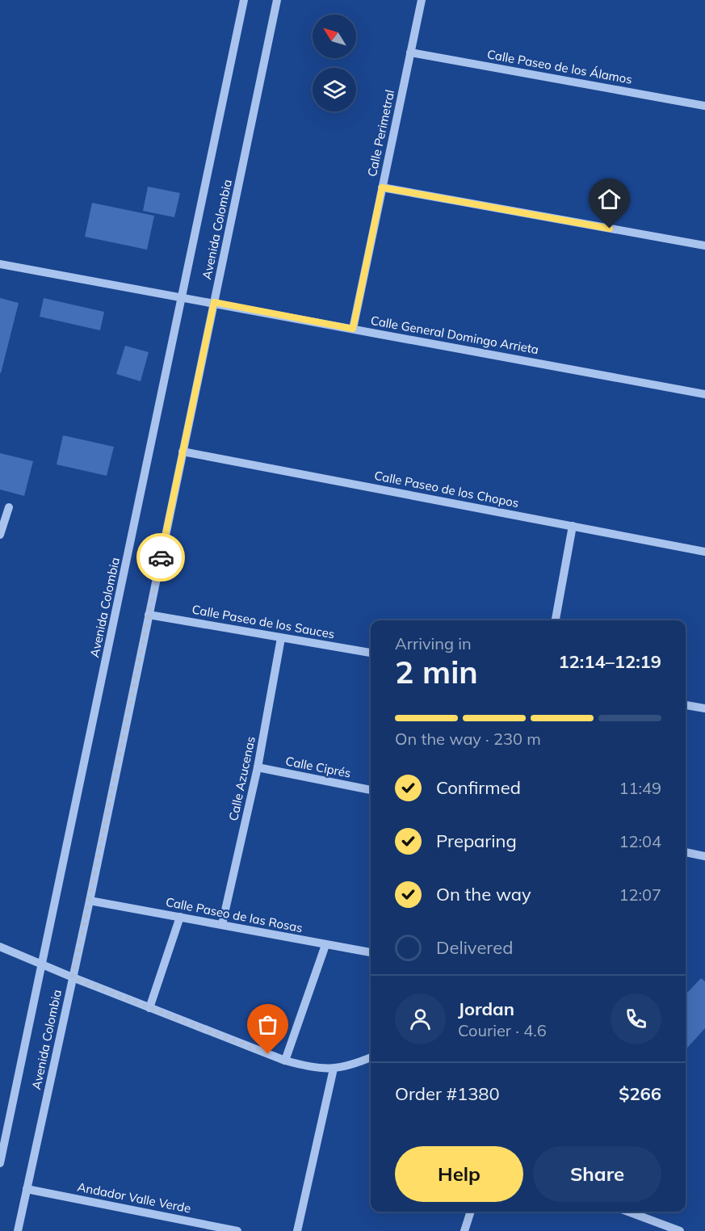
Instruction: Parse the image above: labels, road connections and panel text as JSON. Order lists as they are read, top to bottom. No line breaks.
{"streets":{"street":["Calle Paseo de los Álamos","Calle Perimetral","Avenida Colombia","Calle General Domingo Arrieta","Calle Paseo de los Chopos","Calle Paseo de los Sauces","Calle Ciprés","Calle Azucenas","Calle Paseo de las Rosas","Andador Valle Verde"]},"crossings":[["Calle Paseo de los Álamos","Calle Perimetral"],["Calle Perimetral","Calle General Domingo Arrieta"],["Avenida Colombia","Calle General Domingo Arrieta"],["Avenida Colombia","Calle Paseo de los Chopos"],["Avenida Colombia","Calle Paseo de los Sauces"],["Avenida Colombia","Calle Paseo de las Rosas"],["Avenida Colombia","Andador Valle Verde"],["Calle Paseo de los Sauces","Calle Azucenas"],["Calle Ciprés","Calle Azucenas"],["Calle Azucenas","Calle Paseo de las Rosas"]],"north":"top left","page":{"heading":["2 min","Arriving in","12:14–12:19"],"panel":["Jordan","Courier · 4.6","Order #1380","$266"],"bar":"On the way · 230 m","list":[["Confirmed","11:49"],["Preparing","12:04"],["On the way","12:07"],"Delivered"],"buttons":["Help","Share"]}}
